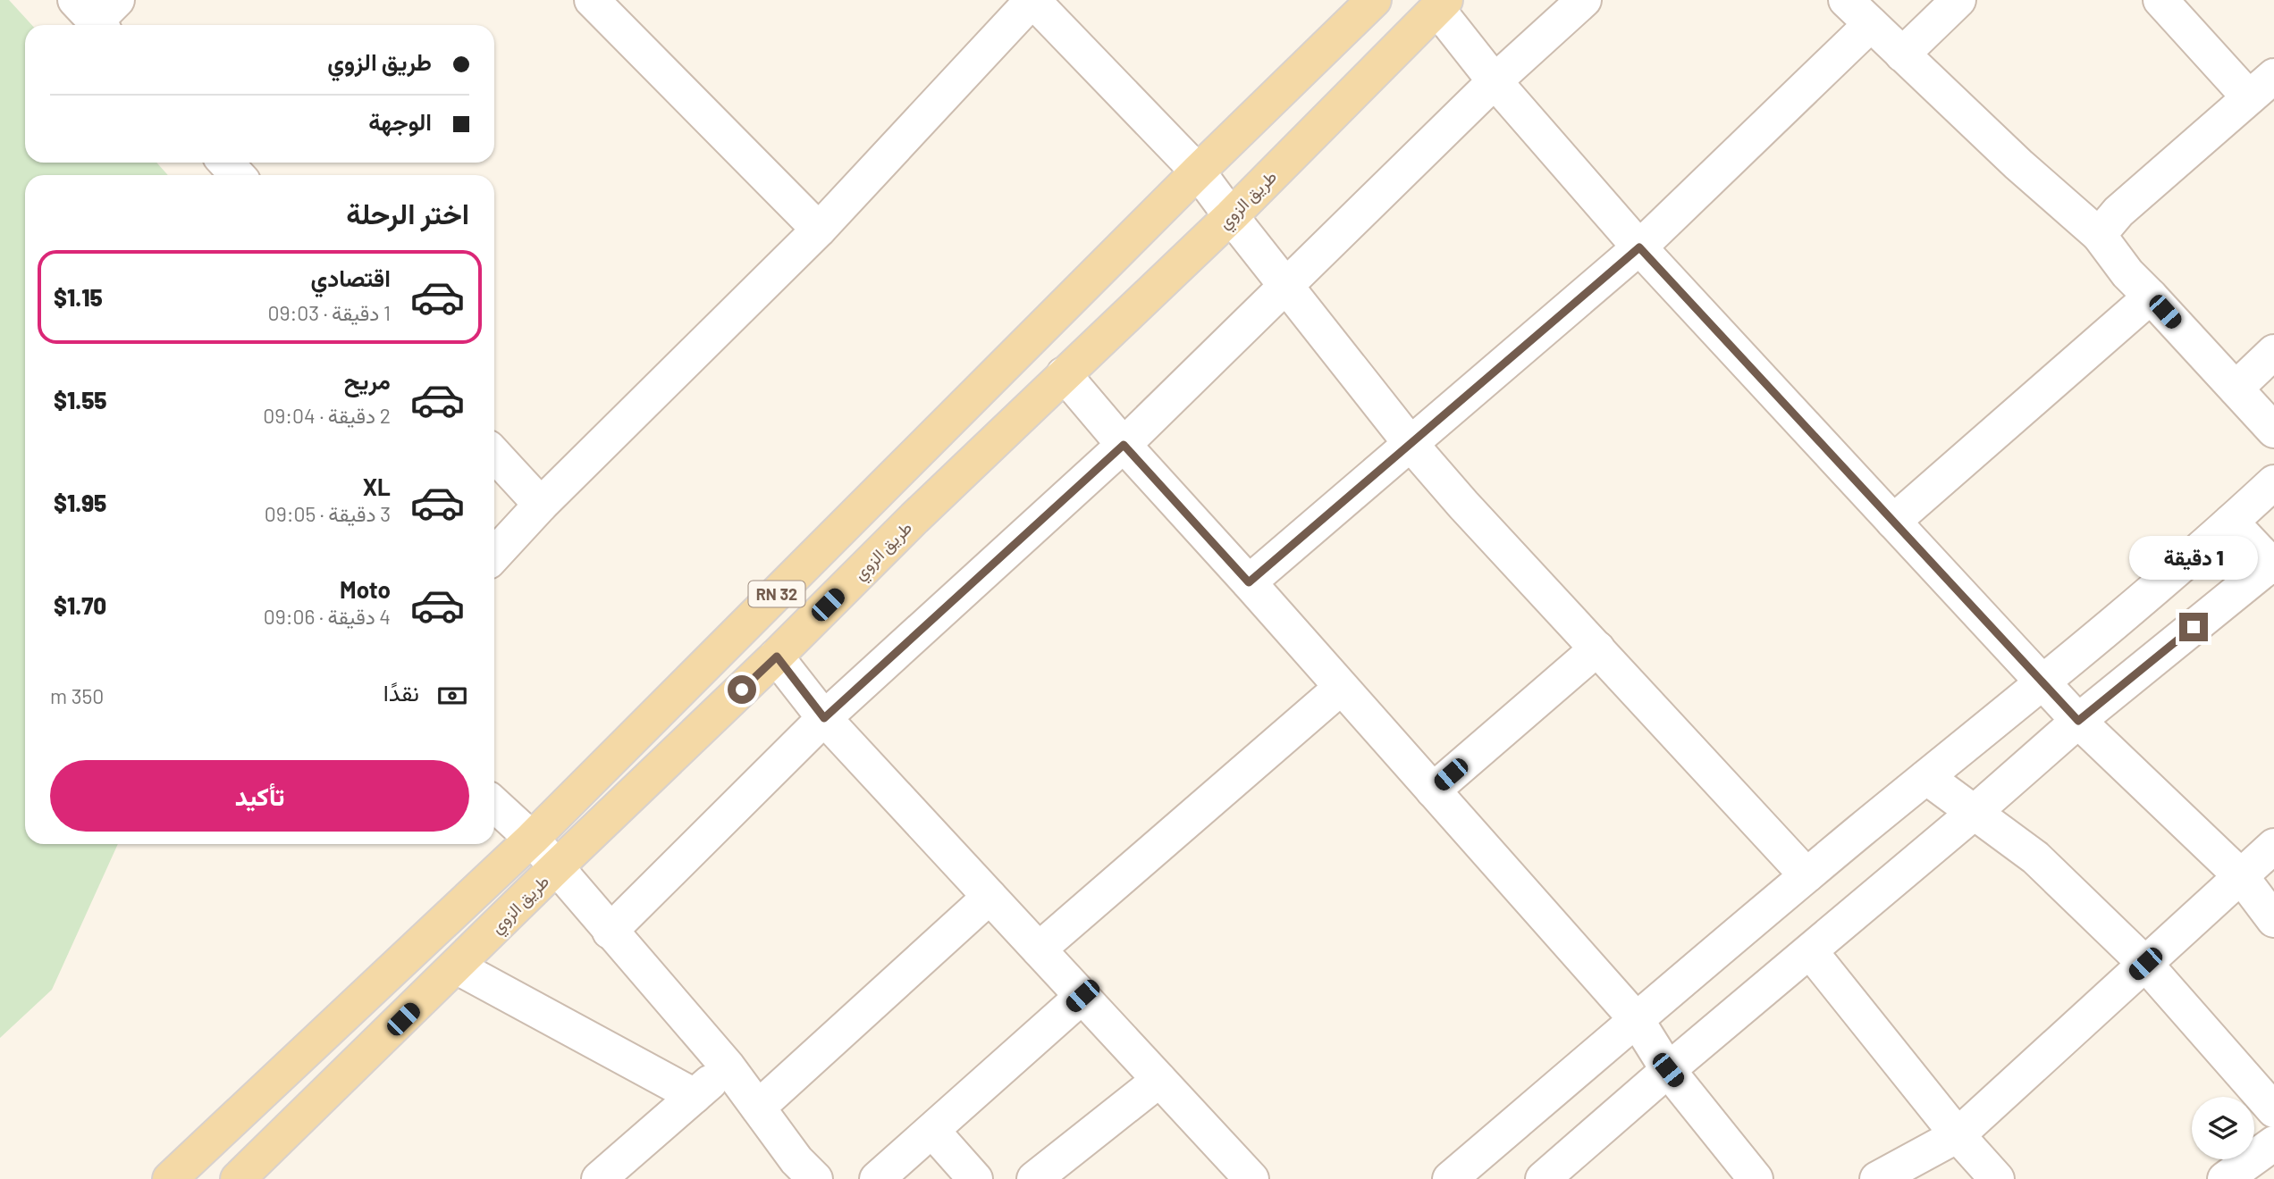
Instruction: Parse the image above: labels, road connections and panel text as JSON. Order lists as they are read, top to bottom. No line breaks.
{"streets":{"main road":["طريق الزوي","RN 32"]},"page":{"banner":["طريق الزوي","الوجهة"],"heading":"اختر الرحلة","list":[{"name":"اقتصادي","note":"1 دقيقة · 09:03","value":"$1.15"},{"name":"مريح","note":"2 دقيقة · 09:04","value":"$1.55"},{"name":"XL","note":"3 دقيقة · 09:05","value":"$1.95"},{"name":"Moto","note":"4 دقيقة · 09:06","value":"$1.70"}],"bubble":"1 دقيقة","pay":["نقدًا","350 m"],"buttons":"تأكيد"}}
